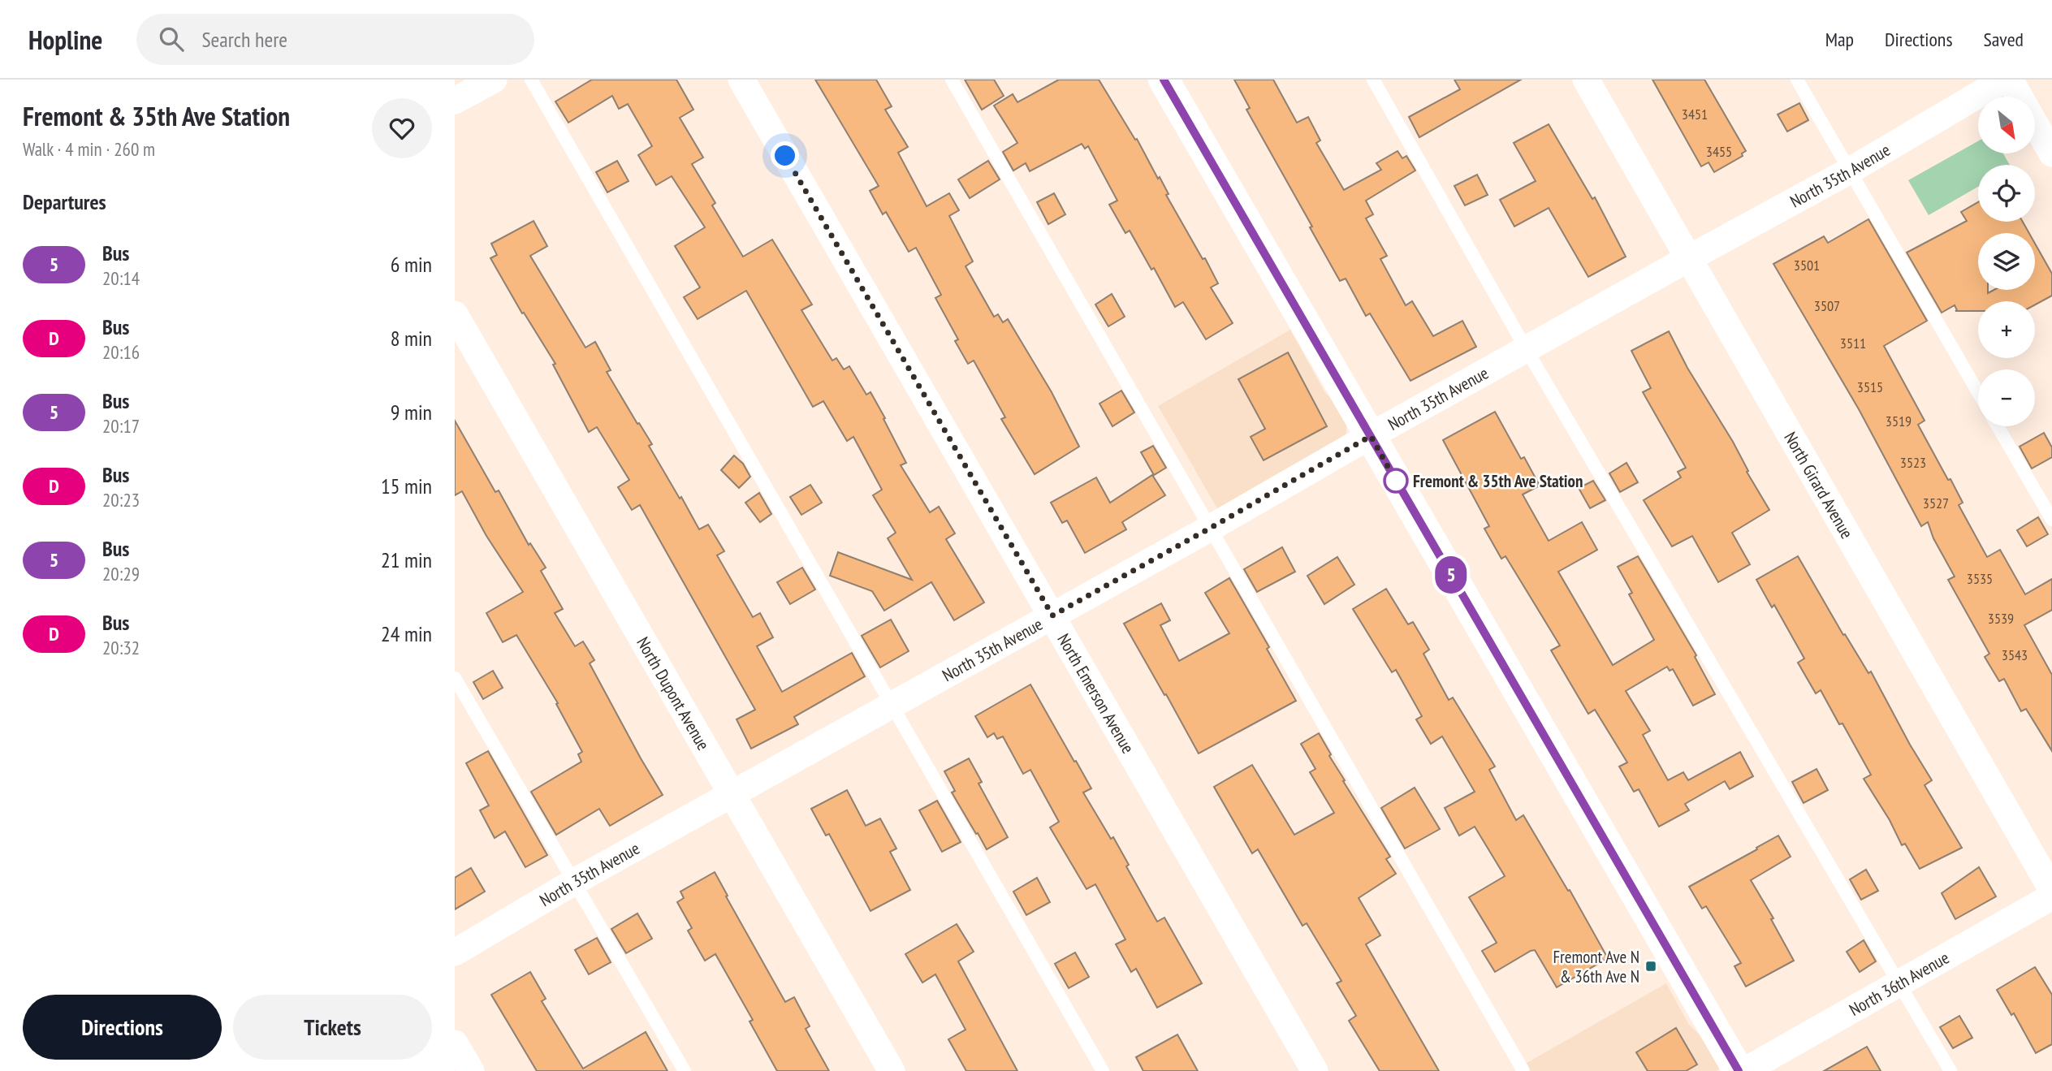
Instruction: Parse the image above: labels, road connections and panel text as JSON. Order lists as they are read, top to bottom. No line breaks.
{"streets":{"street":["North 35th Avenue","North Girard Avenue","North Dupont Avenue","North Emerson Avenue","North 36th Avenue"]},"crossings":[["North 35th Avenue","North Girard Avenue"],["North 35th Avenue","North Dupont Avenue"],["North 35th Avenue","North Emerson Avenue"]],"places":{"other":["Fremont & 35th Ave Station"],"transit":["Fremont Ave N & 36th Ave N"]},"lines":["bus line 5"],"house_numbers":["3451","3455","3501","3507","3511","3515","3519","3523","3527","3535","3539","3543"],"north":"bottom right","page":{"header":"Hopline","search":"Search here","nav":["Map","Directions","Saved"],"heading":[["Fremont & 35th Ave Station","Walk · 4 min · 260 m"],"Departures"],"on_map":"5","map_buttons":["+","−"],"list":[{"mark":"5","name":"Bus","note":"20:14","value":"6 min"},{"mark":"D","name":"Bus","note":"20:16","value":"8 min"},{"mark":"5","name":"Bus","note":"20:17","value":"9 min"},{"mark":"D","name":"Bus","note":"20:23","value":"15 min"},{"mark":"5","name":"Bus","note":"20:29","value":"21 min"},{"mark":"D","name":"Bus","note":"20:32","value":"24 min"}],"buttons":["Directions","Tickets"]}}
